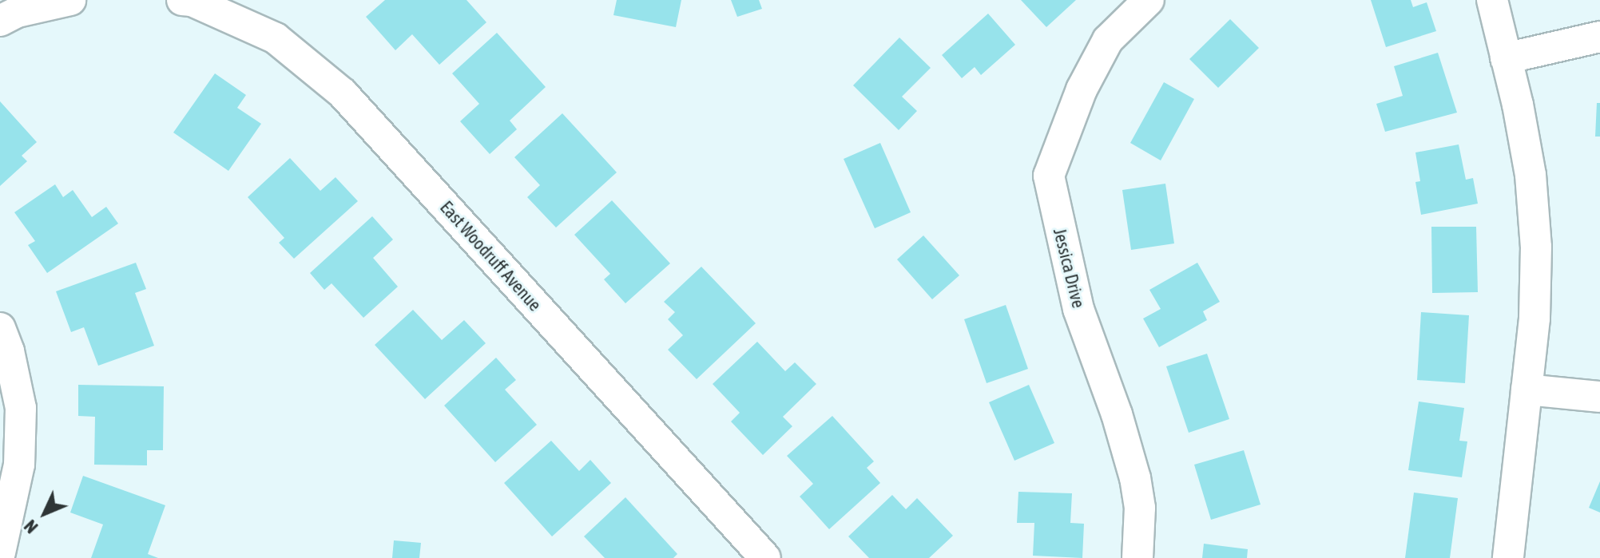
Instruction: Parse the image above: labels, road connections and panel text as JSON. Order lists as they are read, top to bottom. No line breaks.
{"streets":{"street":["East Woodruff Avenue","Jessica Drive"]},"north":"bottom left"}
